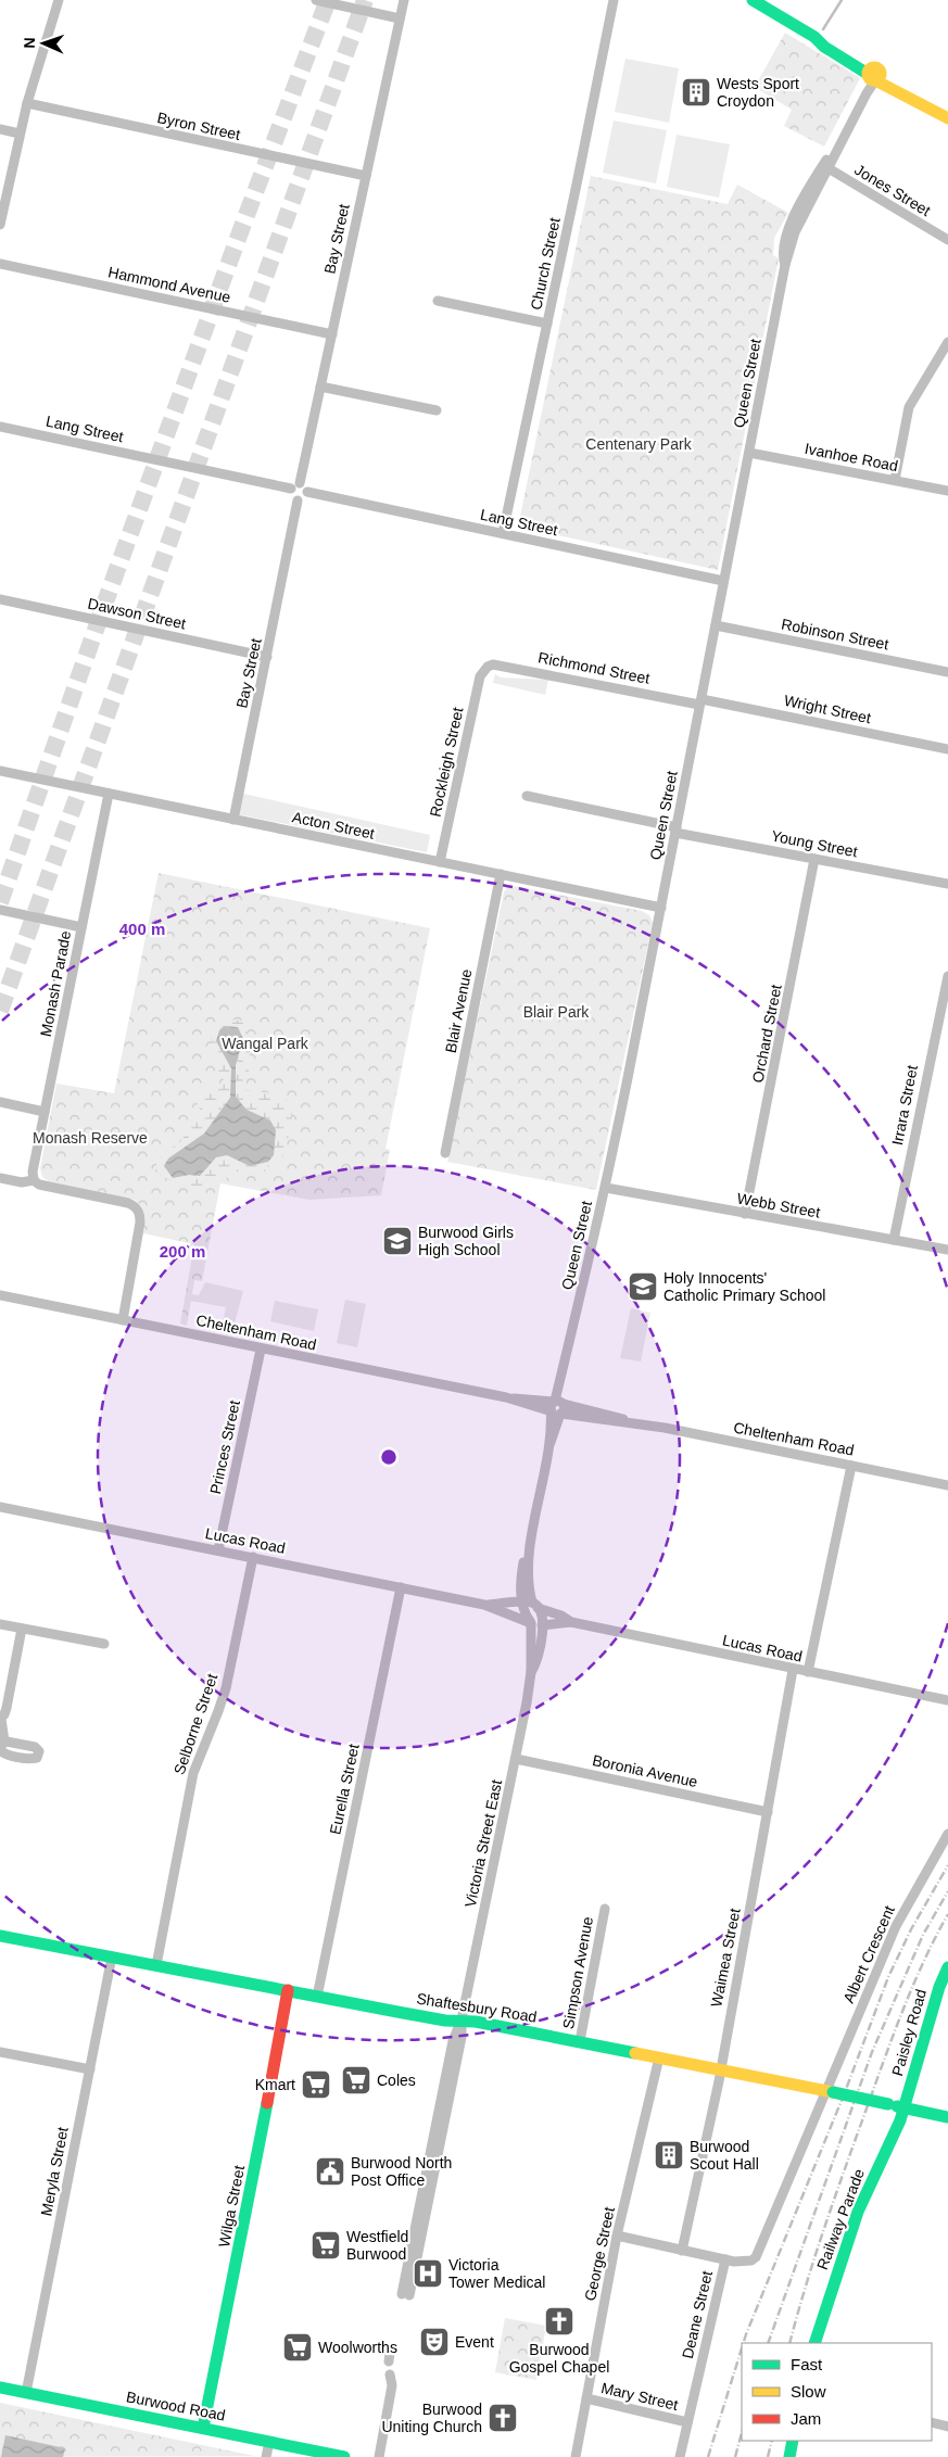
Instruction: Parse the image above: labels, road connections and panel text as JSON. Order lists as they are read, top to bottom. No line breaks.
{"streets":{"main road":["Shaftesbury Road","Paisley Road","Wilga Street","Railway Parade","Burwood Road"],"street":["Byron Street","Jones Street","Bay Street","Church Street","Hammond Avenue","Queen Street","Lang Street","Ivanhoe Road","Dawson Street","Robinson Street","Richmond Street","Wright Street","Rockleigh Street","Acton Street","Young Street","Monash Parade","Blair Avenue","Orchard Street","Irrara Street","Webb Street","Cheltenham Road","Princes Street","Lucas Road","Selborne Street","Boronia Avenue","Eurella Street","Victoria Street East","Albert Crescent","Waimea Street","Simpson Avenue","Meryla Street","George Street","Deane Street","Mary Street"]},"crossings":[["Byron Street","Bay Street"],["Jones Street","Queen Street"],["Bay Street","Hammond Avenue"],["Bay Street","Lang Street"],["Bay Street","Dawson Street"],["Bay Street","Acton Street"],["Church Street","Lang Street"],["Queen Street","Lang Street"],["Queen Street","Ivanhoe Road"],["Queen Street","Robinson Street"],["Queen Street","Richmond Street"],["Queen Street","Wright Street"],["Queen Street","Acton Street"],["Queen Street","Young Street"],["Queen Street","Webb Street"],["Queen Street","Cheltenham Road"],["Queen Street","Lucas Road"],["Richmond Street","Wright Street"],["Richmond Street","Rockleigh Street"],["Rockleigh Street","Acton Street"],["Acton Street","Monash Parade"],["Acton Street","Blair Avenue"],["Young Street","Orchard Street"],["Orchard Street","Webb Street"],["Irrara Street","Webb Street"],["Cheltenham Road","Princes Street"],["Princes Street","Lucas Road"],["Lucas Road","Selborne Street"],["Lucas Road","Eurella Street"],["Lucas Road","Victoria Street East"],["Lucas Road","Waimea Street"],["Selborne Street","Shaftesbury Road"],["Boronia Avenue","Victoria Street East"],["Boronia Avenue","Waimea Street"],["Eurella Street","Shaftesbury Road"],["Victoria Street East","Shaftesbury Road"],["Albert Crescent","Shaftesbury Road"],["Albert Crescent","Deane Street"],["Waimea Street","Shaftesbury Road"],["Simpson Avenue","Shaftesbury Road"],["Shaftesbury Road","Paisley Road"],["Shaftesbury Road","Meryla Street"],["Shaftesbury Road","Wilga Street"],["Shaftesbury Road","Railway Parade"],["Shaftesbury Road","George Street"],["Shaftesbury Road","Deane Street"],["Paisley Road","Railway Parade"],["Meryla Street","Burwood Road"],["Wilga Street","Burwood Road"],["George Street","Mary Street"],["Deane Street","Mary Street"]],"parks":["Centenary Park","Blair Park","Wangal Park","Monash Reserve"],"places":{"building":["Wests Sport Croydon","Burwood Scout Hall"],"school or university":["Burwood Girls High School","Holy Innocents' Catholic Primary School"],"supermarket":["Coles","Kmart","Westfield Burwood","Woolworths"],"public building":["Burwood North Post Office"],"hospital":["Victoria Tower Medical"],"church":["Burwood Gospel Chapel","Burwood Uniting Church"],"theatre":["Event"]},"legend":["Fast","Slow","Jam"],"north":"left","rings":["400 m","200 m"]}
